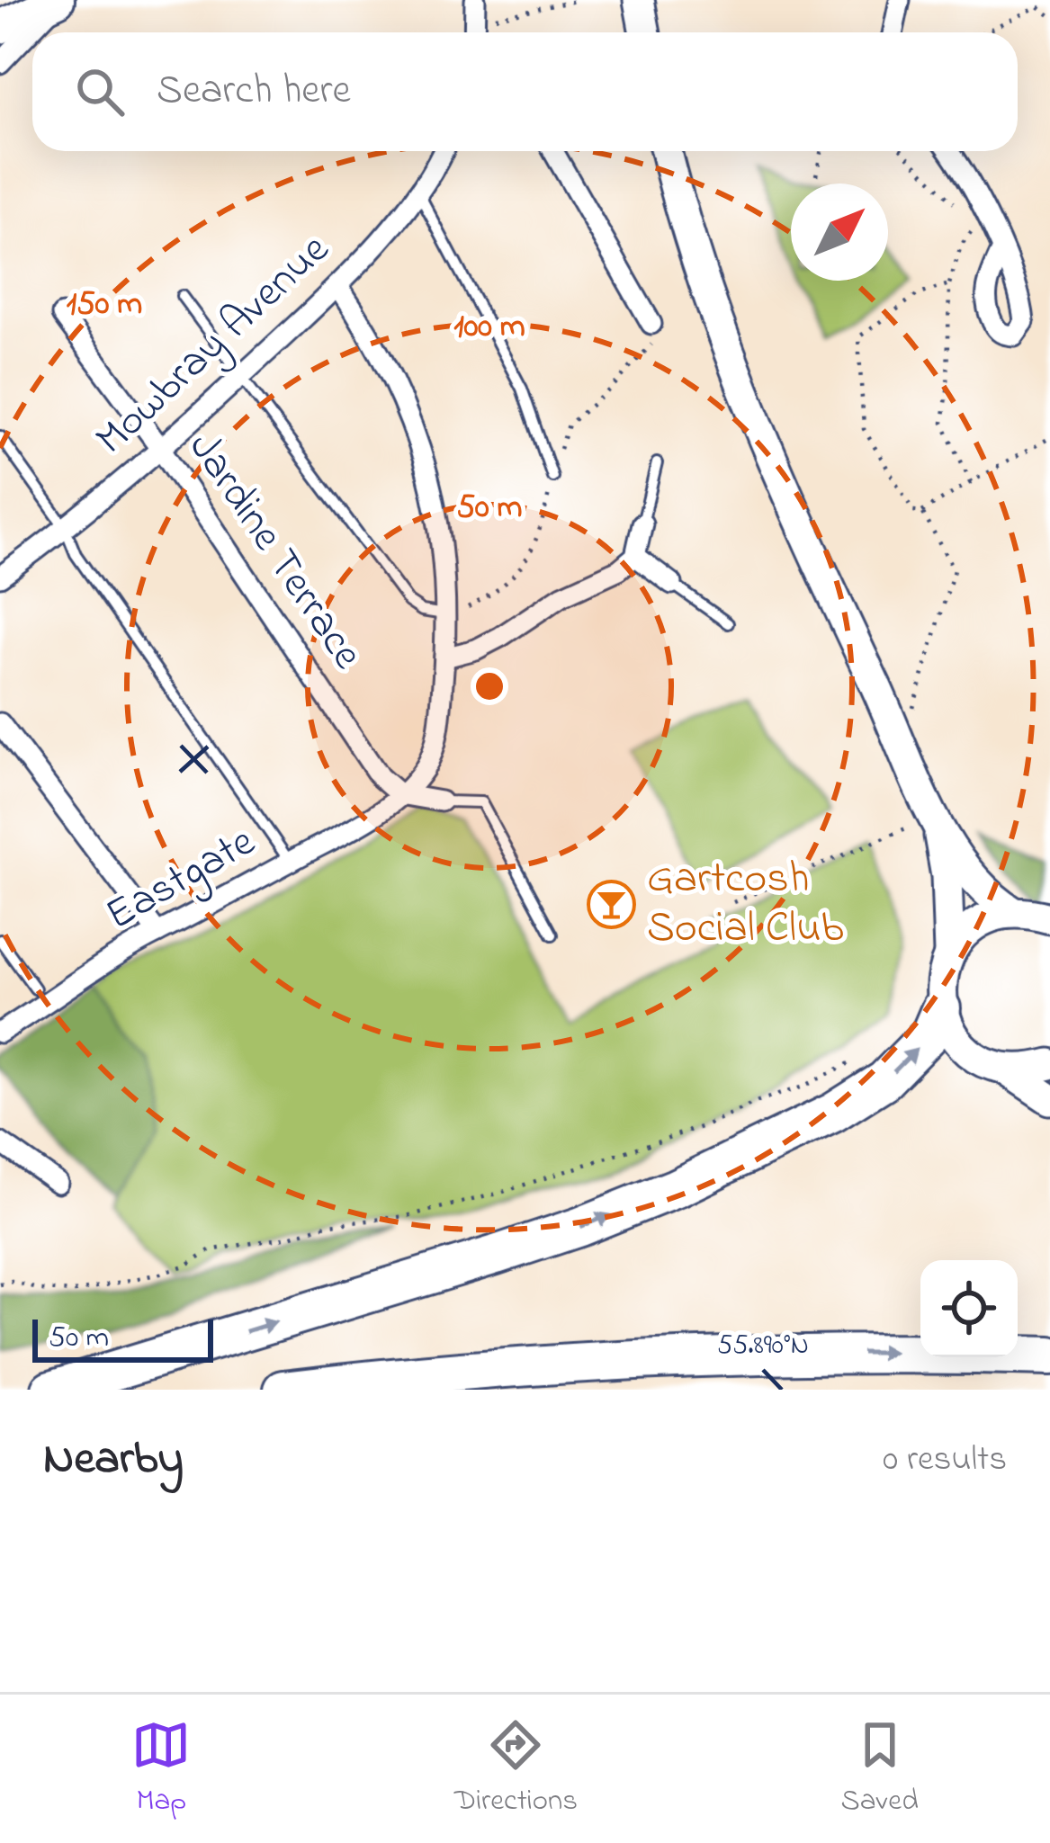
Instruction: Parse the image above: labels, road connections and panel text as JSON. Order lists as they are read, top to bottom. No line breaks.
{"streets":{"street":["Mowbray Avenue","Jardine Terrace","Eastgate"]},"crossings":[["Mowbray Avenue","Jardine Terrace"],["Mowbray Avenue","Eastgate"],["Jardine Terrace","Eastgate"]],"places":{"bar":["Gartcosh Social Club"]},"scale_bar":"50 m","north":"top right","page":{"search":"Search here","scale":"50 m","heading":["Nearby","0 results"],"nav":["Map","Directions","Saved"]},"coordinates":["55.890°N"],"rings":["150 m","100 m","50 m"]}
